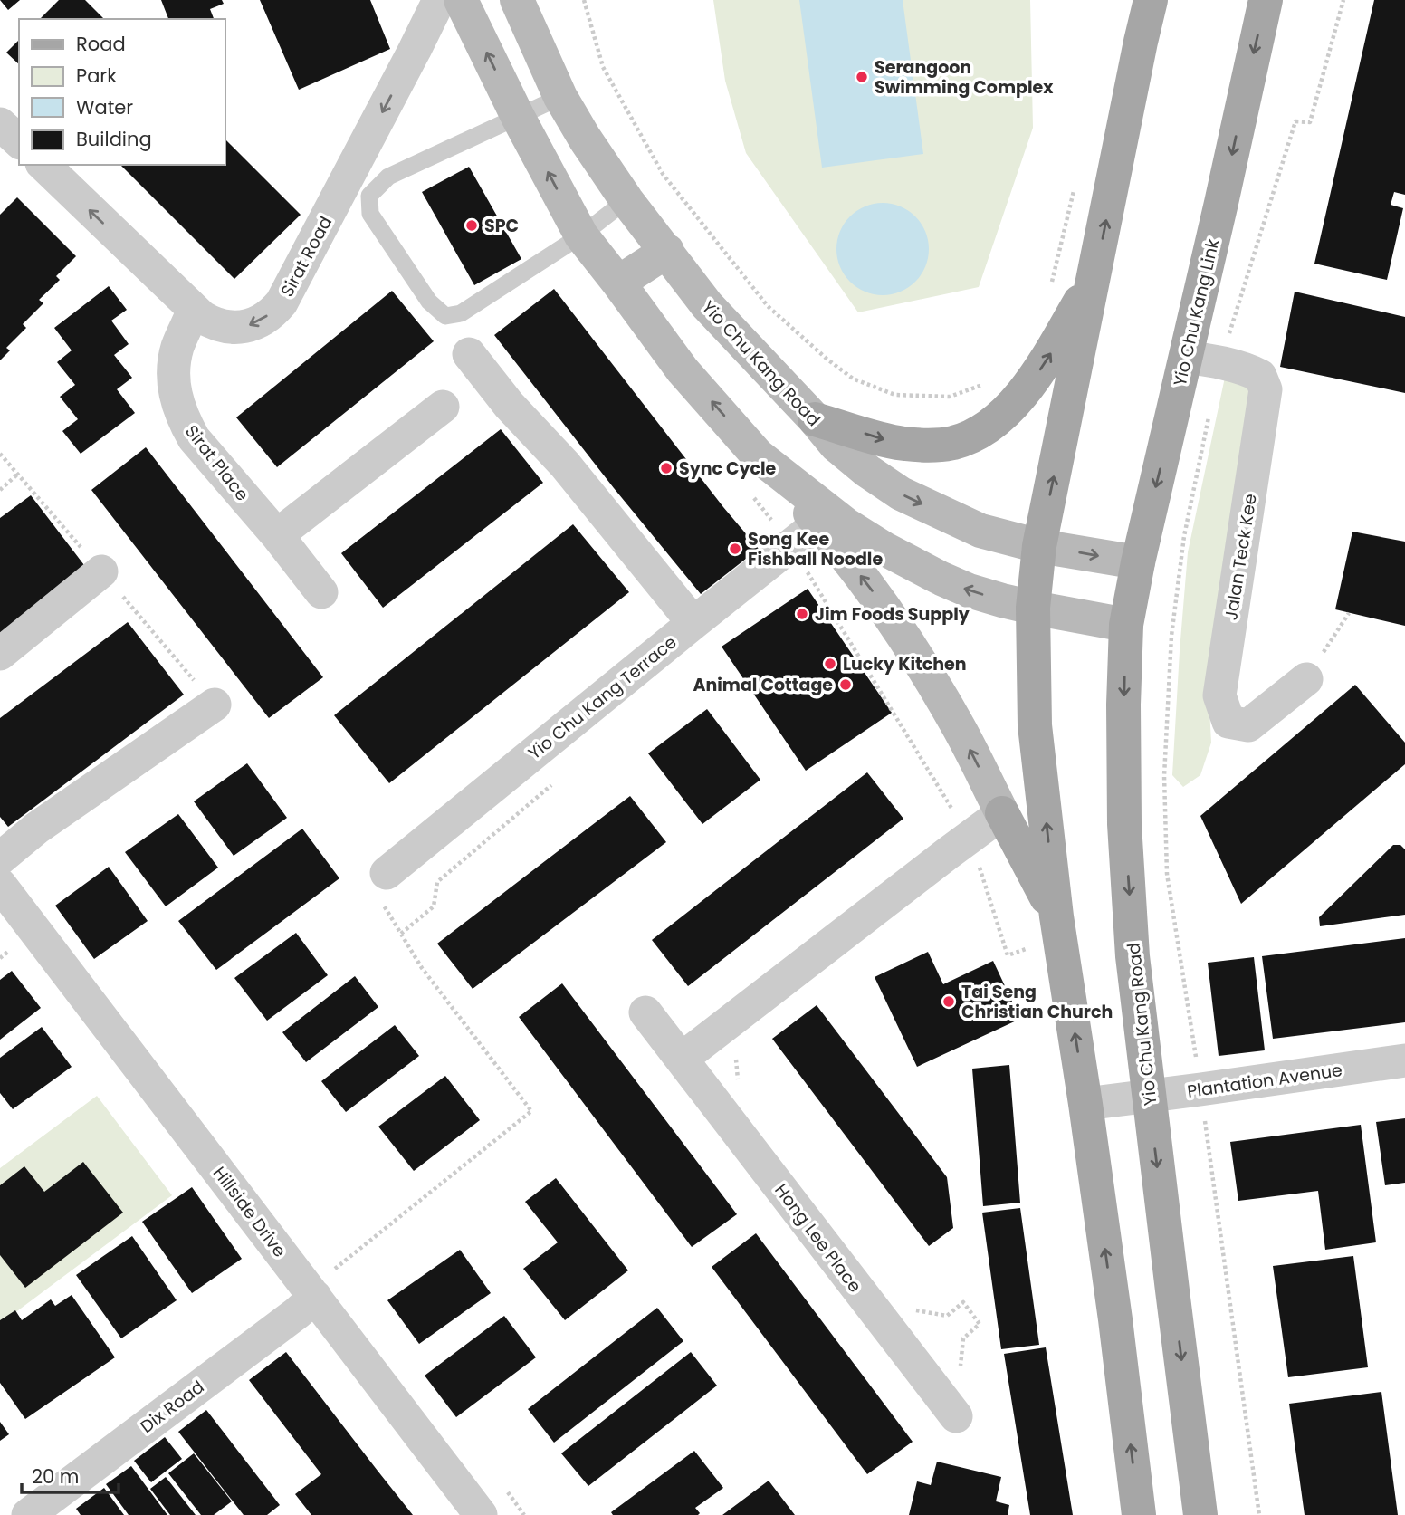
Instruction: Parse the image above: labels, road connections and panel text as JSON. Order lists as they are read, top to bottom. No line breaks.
{"streets":{"main road":["Yio Chu Kang Link","Yio Chu Kang Road"],"street":["Sirat Road","Sirat Place","Jalan Teck Kee","Yio Chu Kang Terrace","Plantation Avenue","Hillside Drive","Hong Lee Place","Dix Road"]},"crossings":[["Sirat Road","Sirat Place"],["Yio Chu Kang Link","Yio Chu Kang Road"],["Yio Chu Kang Link","Jalan Teck Kee"],["Yio Chu Kang Road","Plantation Avenue"],["Hillside Drive","Dix Road"]],"places":["Serangoon Swimming Complex","SPC","Sync Cycle","Song Kee Fishball Noodle","Jim Foods Supply","Lucky Kitchen","Animal Cottage","Tai Seng Christian Church"],"legend":["Road","Park","Water","Building"],"scale_bar":"20 m"}
